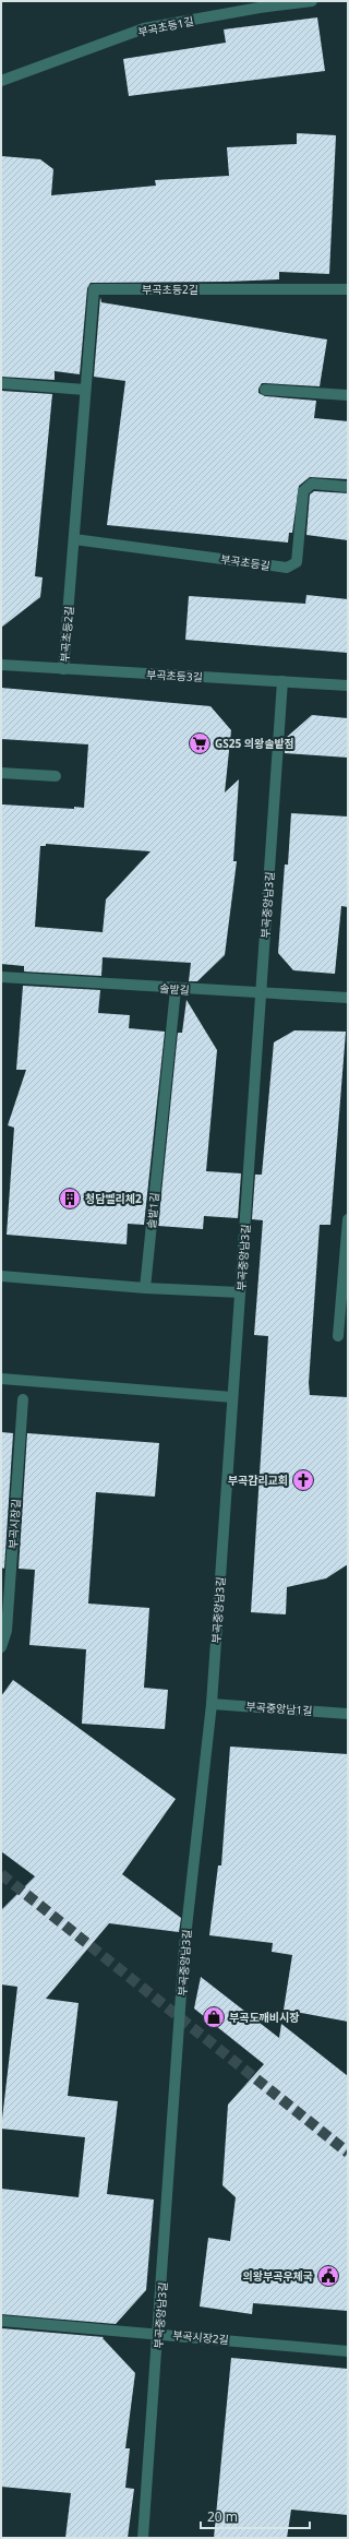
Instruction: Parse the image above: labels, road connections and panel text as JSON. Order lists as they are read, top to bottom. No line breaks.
{"streets":{"street":["부곡초등1길","부곡초등2길","부곡초등길","부곡초등3길","부곡중앙남3길","솔밭길","솔밭1길","부곡시장길","부곡중앙남1길","부곡시장2길"]},"crossings":[["부곡초등2길","부곡초등길"],["부곡초등2길","부곡초등3길"],["부곡초등3길","부곡중앙남3길"],["부곡중앙남3길","솔밭길"],["부곡중앙남3길","부곡중앙남1길"],["부곡중앙남3길","부곡시장2길"],["솔밭길","솔밭1길"]],"places":{"supermarket":["GS25 의왕솔밭점"],"building":["청담벨리체2"],"church":["부곡감리교회"],"shop":["부곡도깨비시장"],"public building":["의왕부곡우체국"]},"scale_bar":"20 m"}
